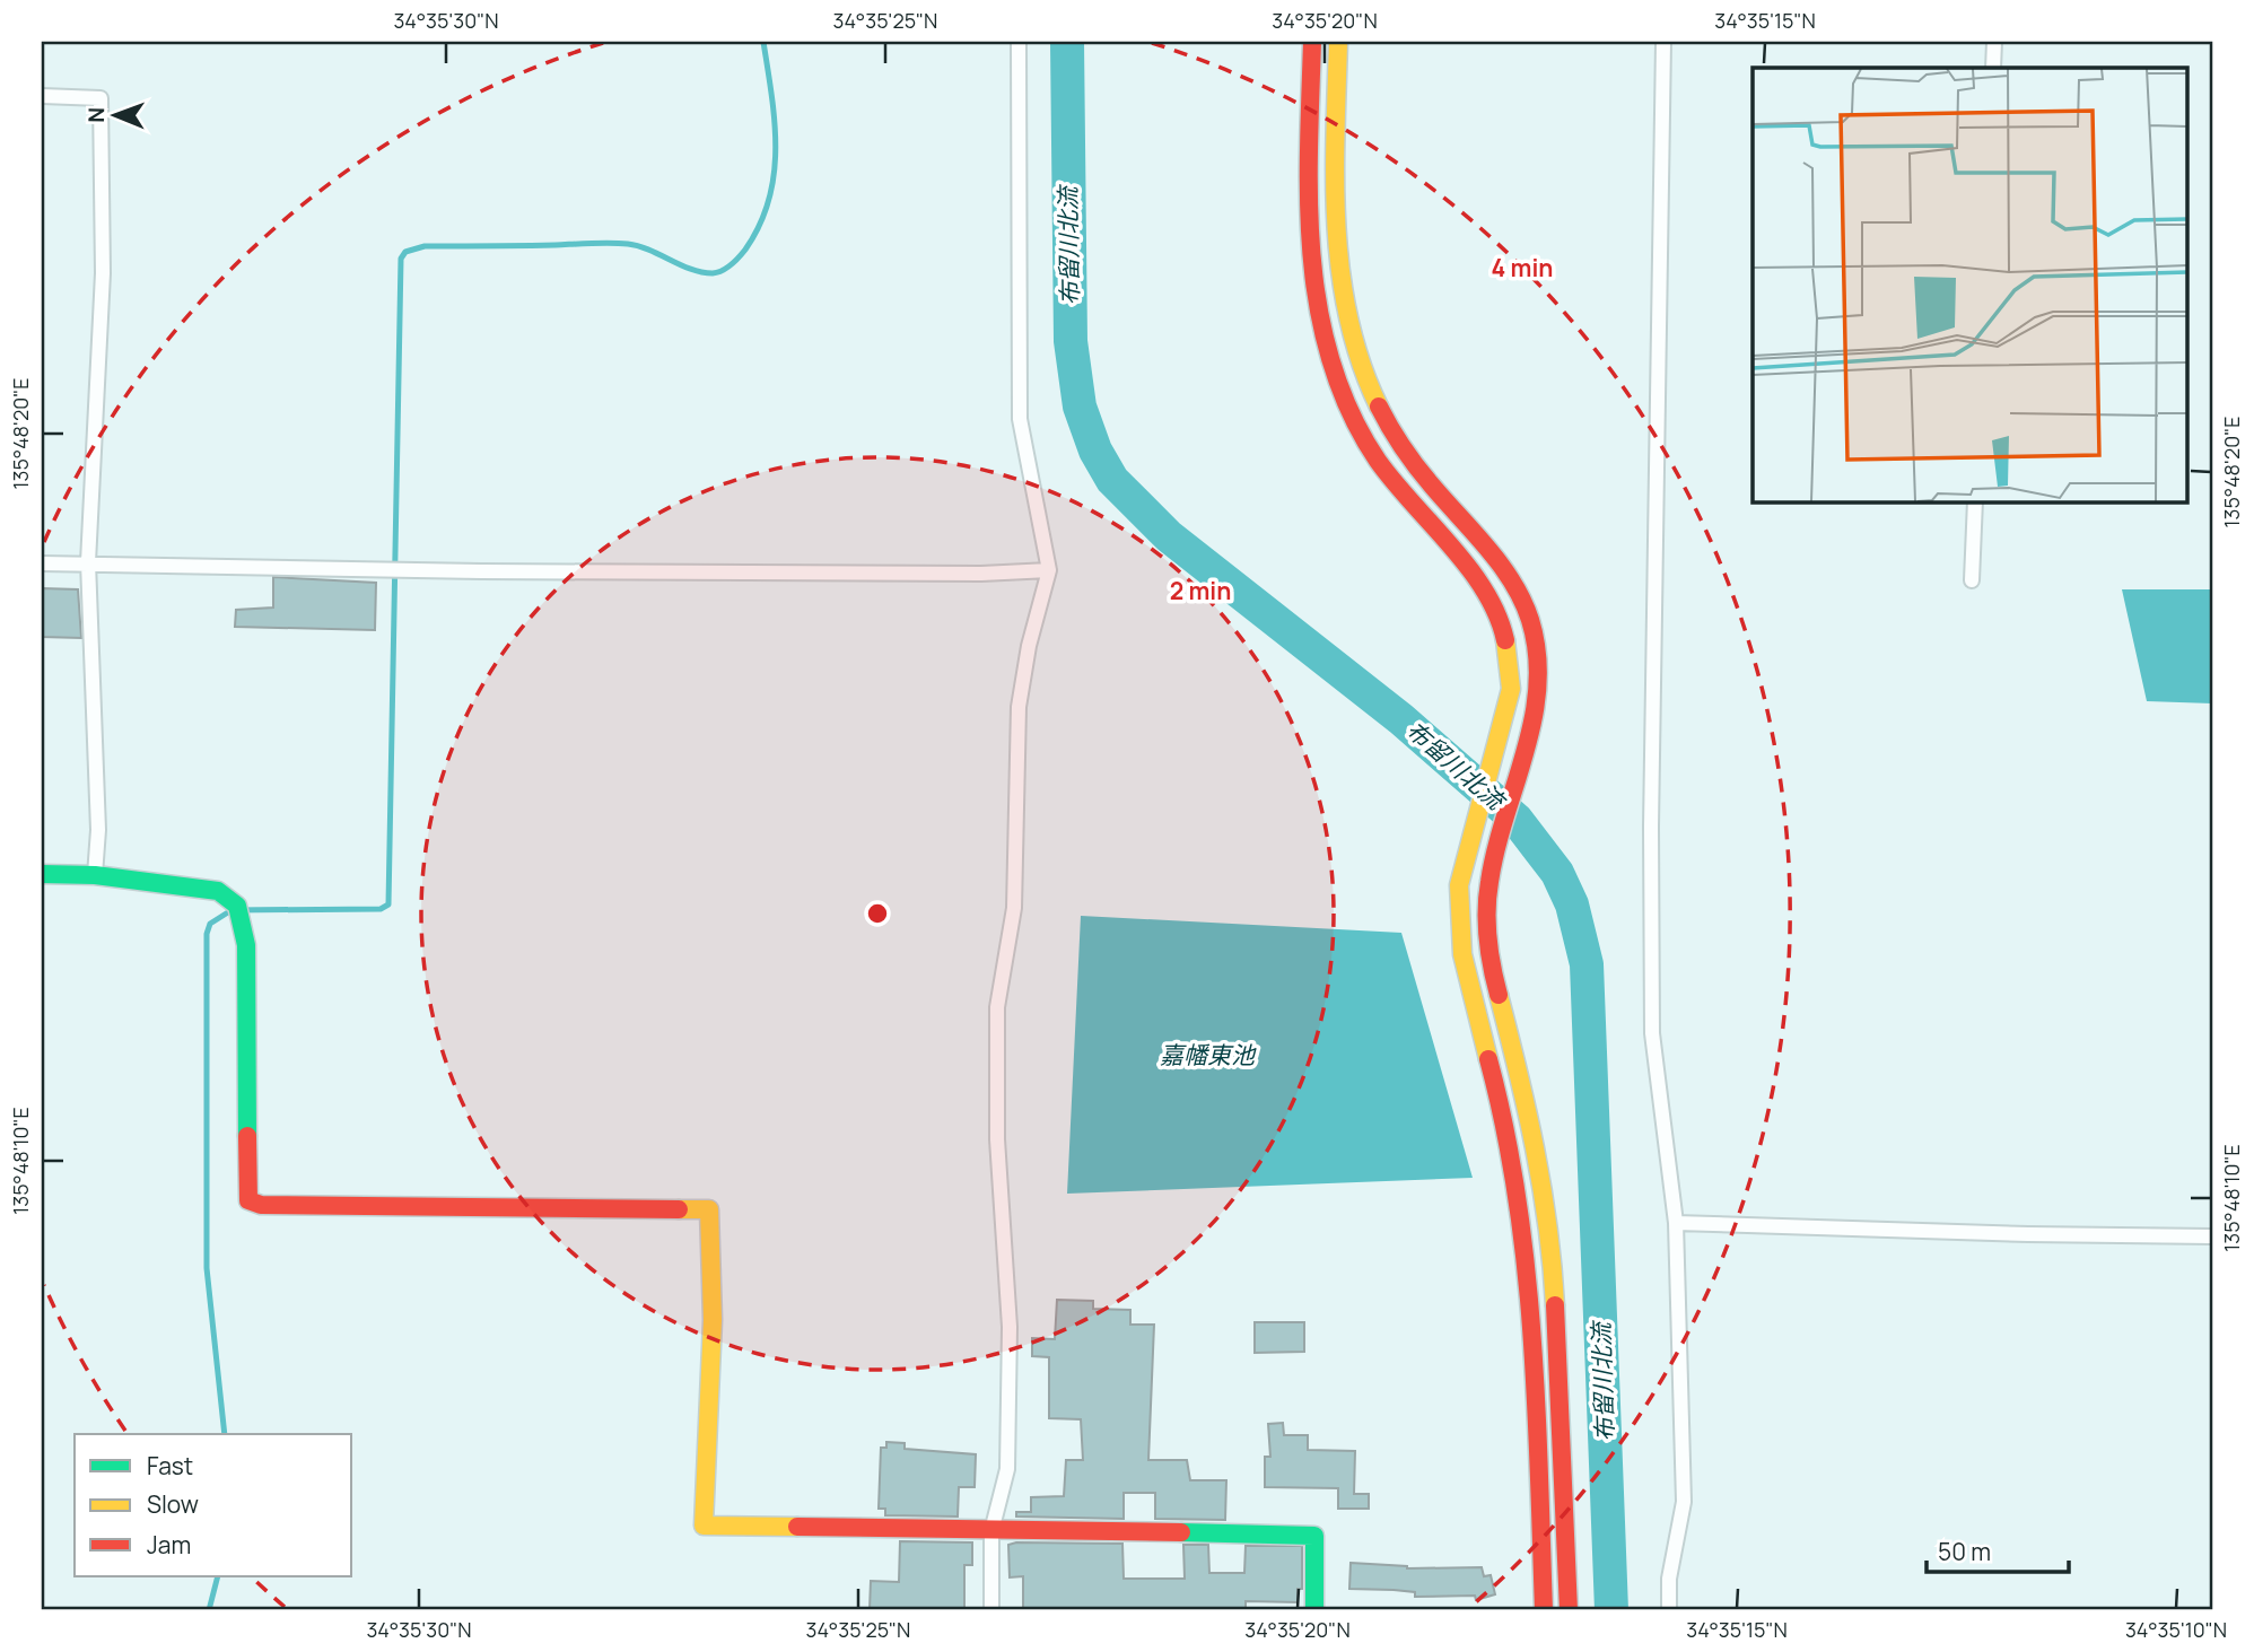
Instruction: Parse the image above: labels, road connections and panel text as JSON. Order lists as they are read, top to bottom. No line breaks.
{"water":["布留川北流","嘉幡東池"],"legend":["Fast","Slow","Jam"],"scale_bar":"50 m","north":"left","coordinates":["34°35'30\"N","34°35'25\"N","34°35'20\"N","34°35'15\"N","135°48'20\"E","135°48'10\"E","34°35'10\"N"],"rings":["4 min","2 min"]}
